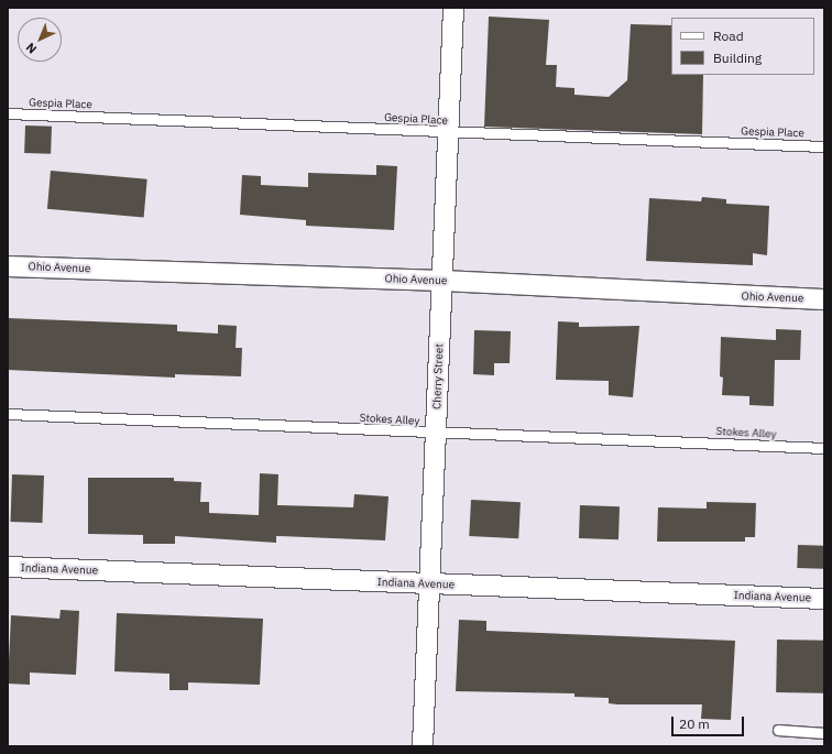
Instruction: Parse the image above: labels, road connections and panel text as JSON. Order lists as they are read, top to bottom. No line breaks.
{"streets":{"street":["Ohio Avenue","Cherry Street","Indiana Avenue"],"lane":["Gespia Place","Stokes Alley"]},"crossings":[["Gespia Place","Cherry Street"],["Ohio Avenue","Cherry Street"],["Cherry Street","Stokes Alley"],["Cherry Street","Indiana Avenue"]],"legend":["Road","Building"],"scale_bar":"20 m","north":"bottom left"}
